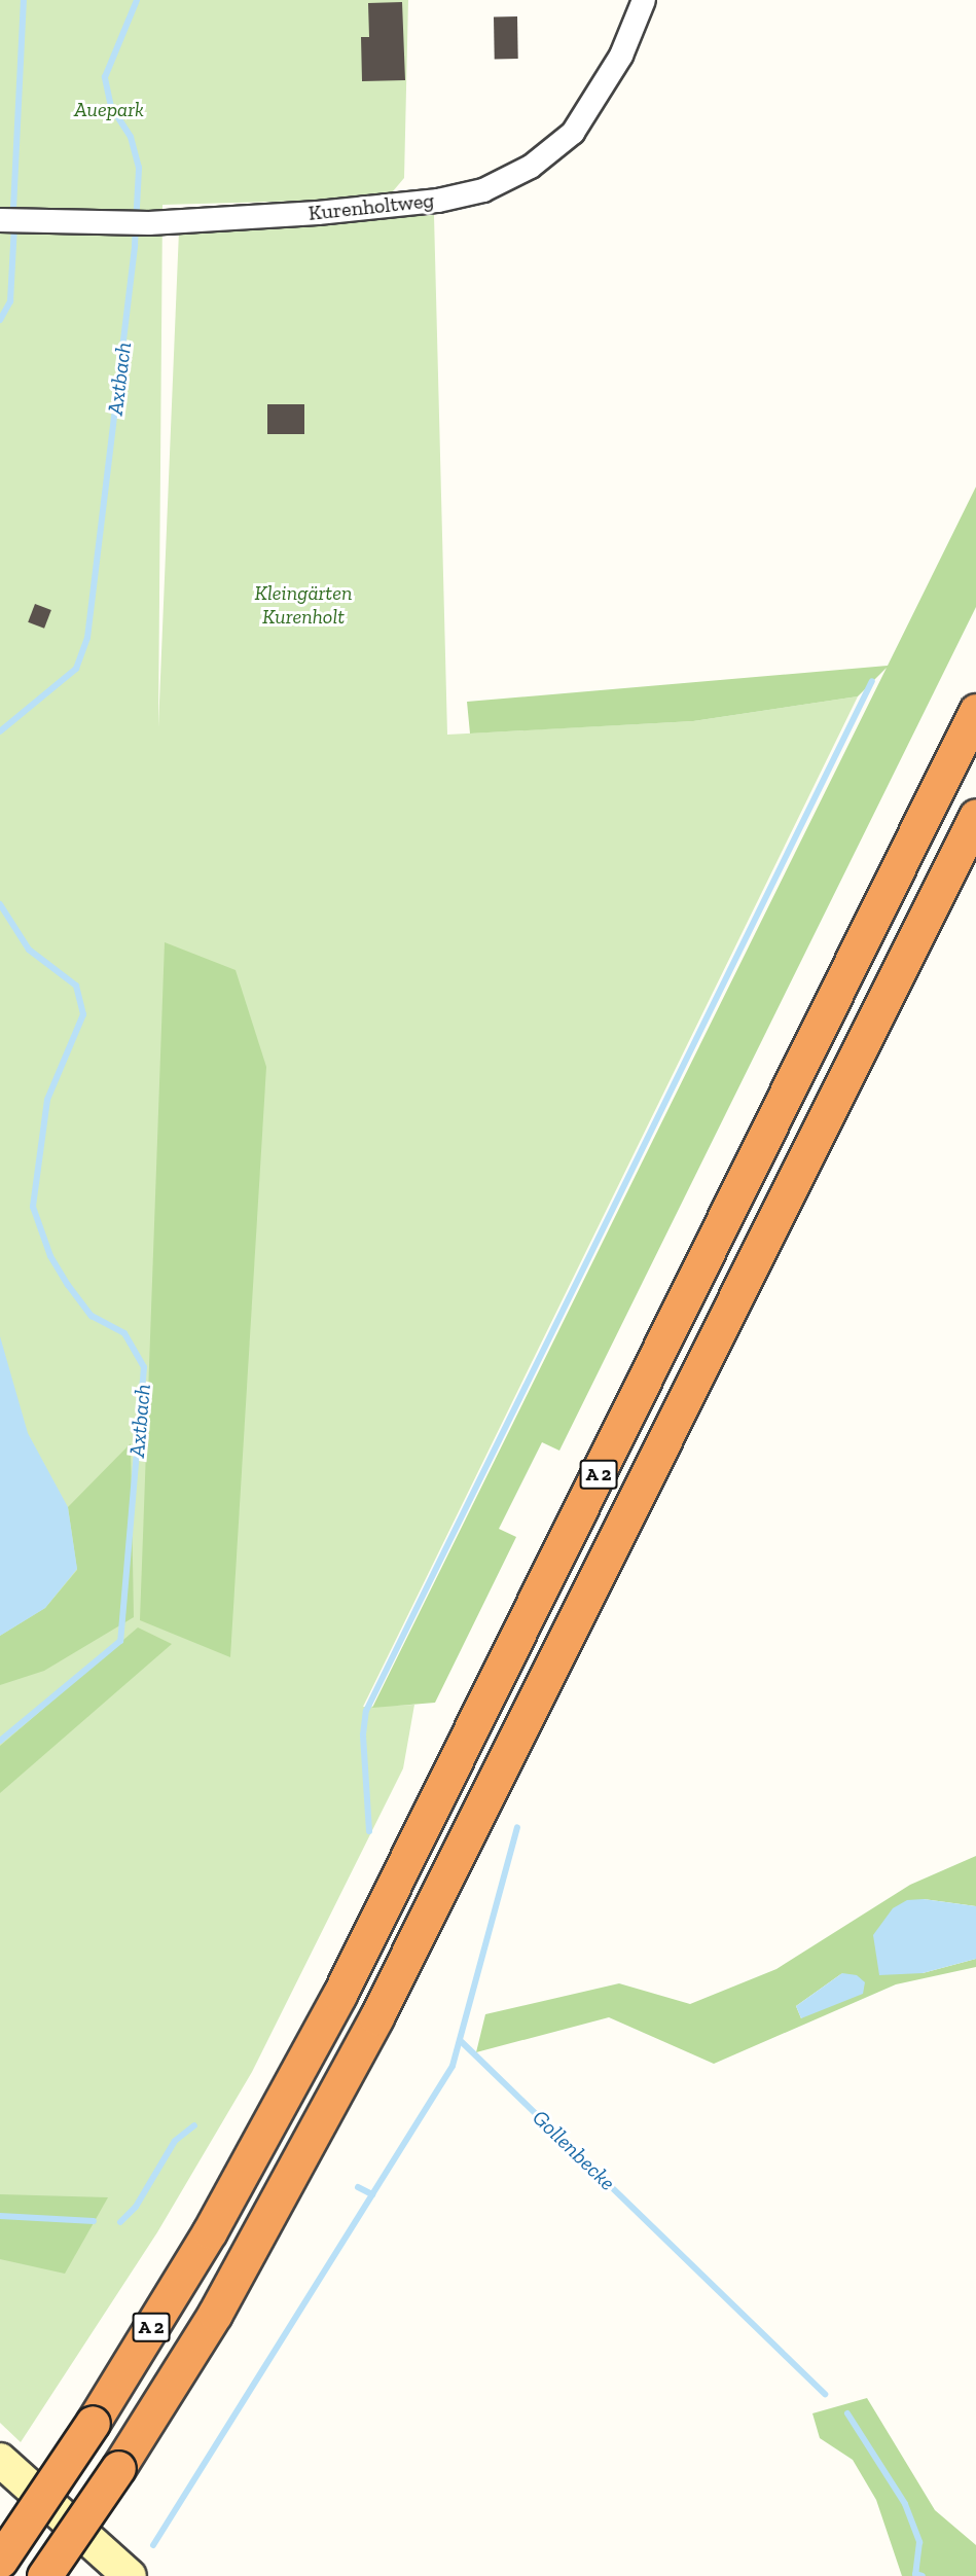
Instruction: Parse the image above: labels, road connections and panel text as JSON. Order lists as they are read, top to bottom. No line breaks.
{"streets":{"highway":["A 2"],"street":["Kurenholtweg"]},"water":["Axtbach","Gollenbecke"],"parks":["Auepark","Kleingärten Kurenholt"]}
